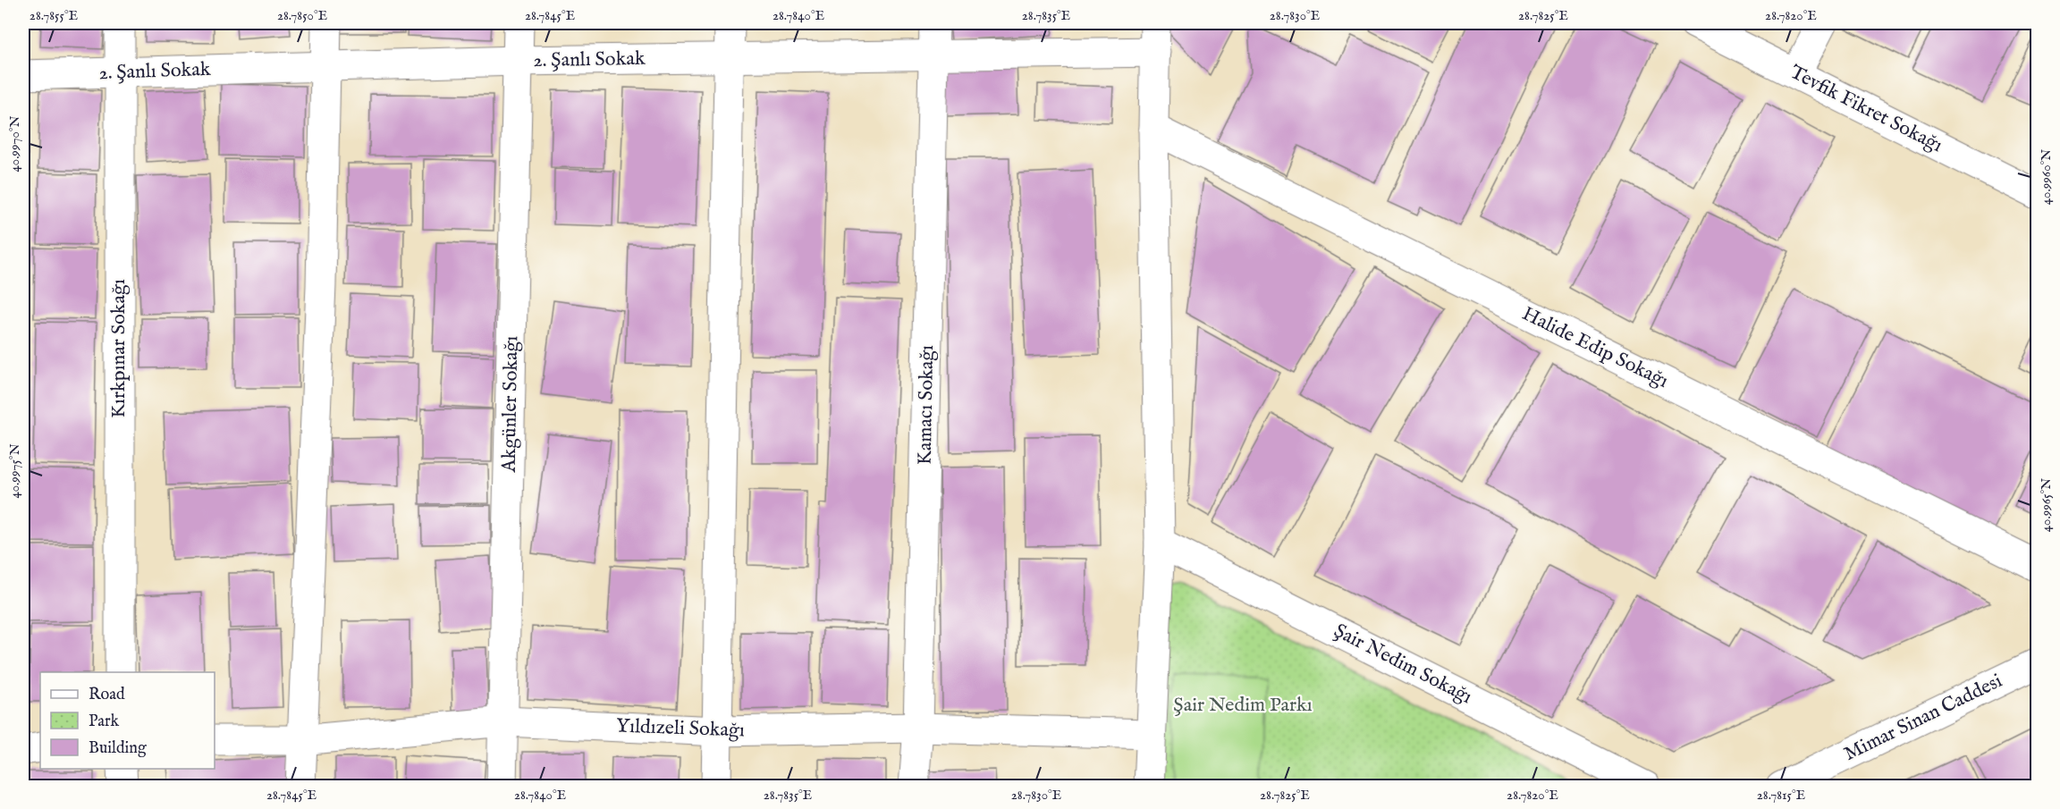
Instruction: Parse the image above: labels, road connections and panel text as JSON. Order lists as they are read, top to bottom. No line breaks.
{"streets":{"street":["2. Şanlı Sokak","Tevfik Fikret Sokağı","Halide Edip Sokağı","Kırkpınar Sokağı","Akgünler Sokağı","Kamacı Sokağı","Şair Nedim Sokağı","Mimar Sinan Caddesi","Yıldızeli Sokağı"]},"crossings":[["2. Şanlı Sokak","Kırkpınar Sokağı"],["2. Şanlı Sokak","Akgünler Sokağı"],["2. Şanlı Sokak","Kamacı Sokağı"],["Akgünler Sokağı","Yıldızeli Sokağı"],["Kamacı Sokağı","Yıldızeli Sokağı"]],"parks":["Şair Nedim Parkı"],"legend":["Road","Park","Building"],"coordinates":["28.7855°E","28.7850°E","28.7845°E","28.7840°E","28.7835°E","28.7830°E","28.7825°E","28.7820°E","40.9970°N","40.9960°N","40.9975°N","40.9965°N","28.7815°E"]}
